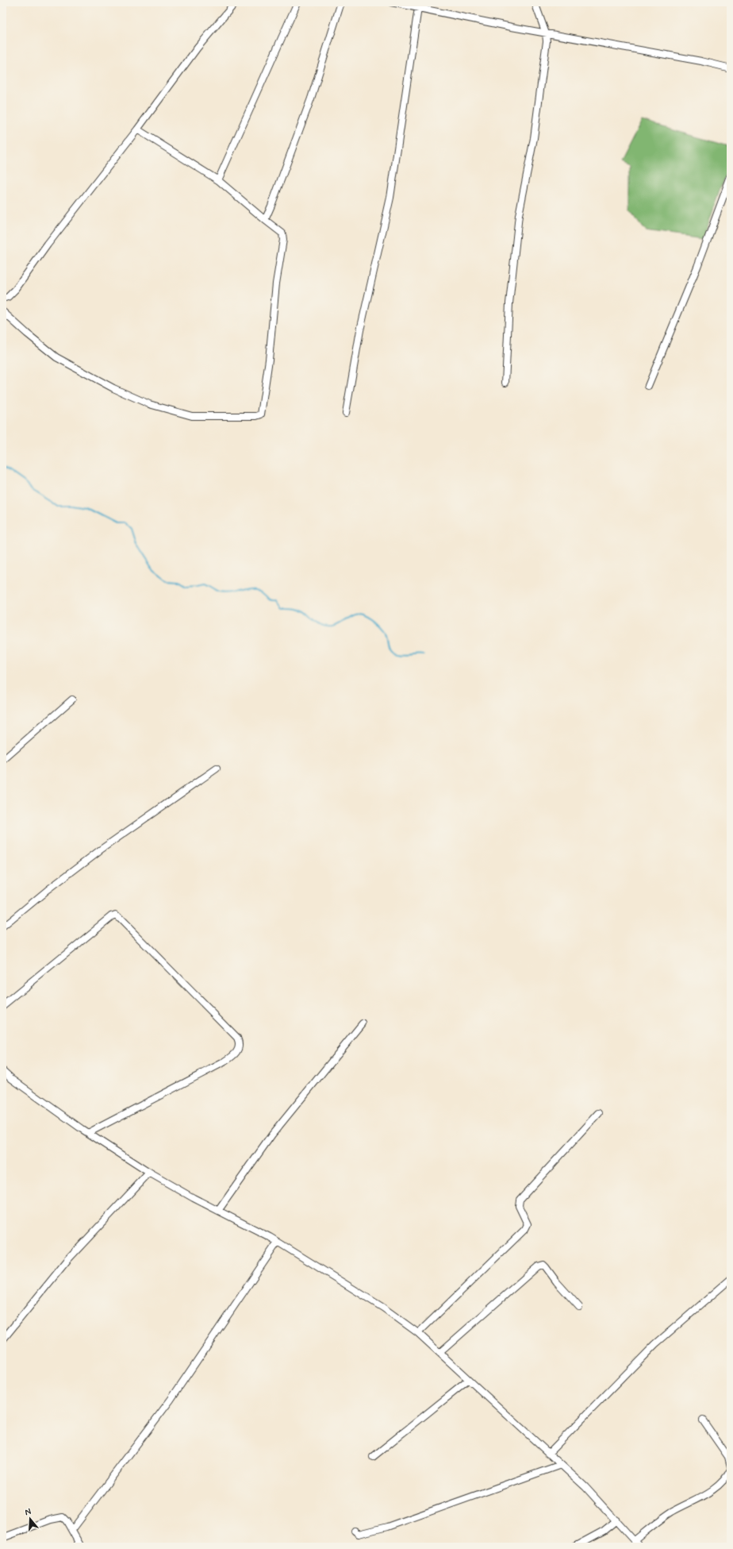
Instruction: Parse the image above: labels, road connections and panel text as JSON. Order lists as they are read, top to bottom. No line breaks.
{"north":"top"}
